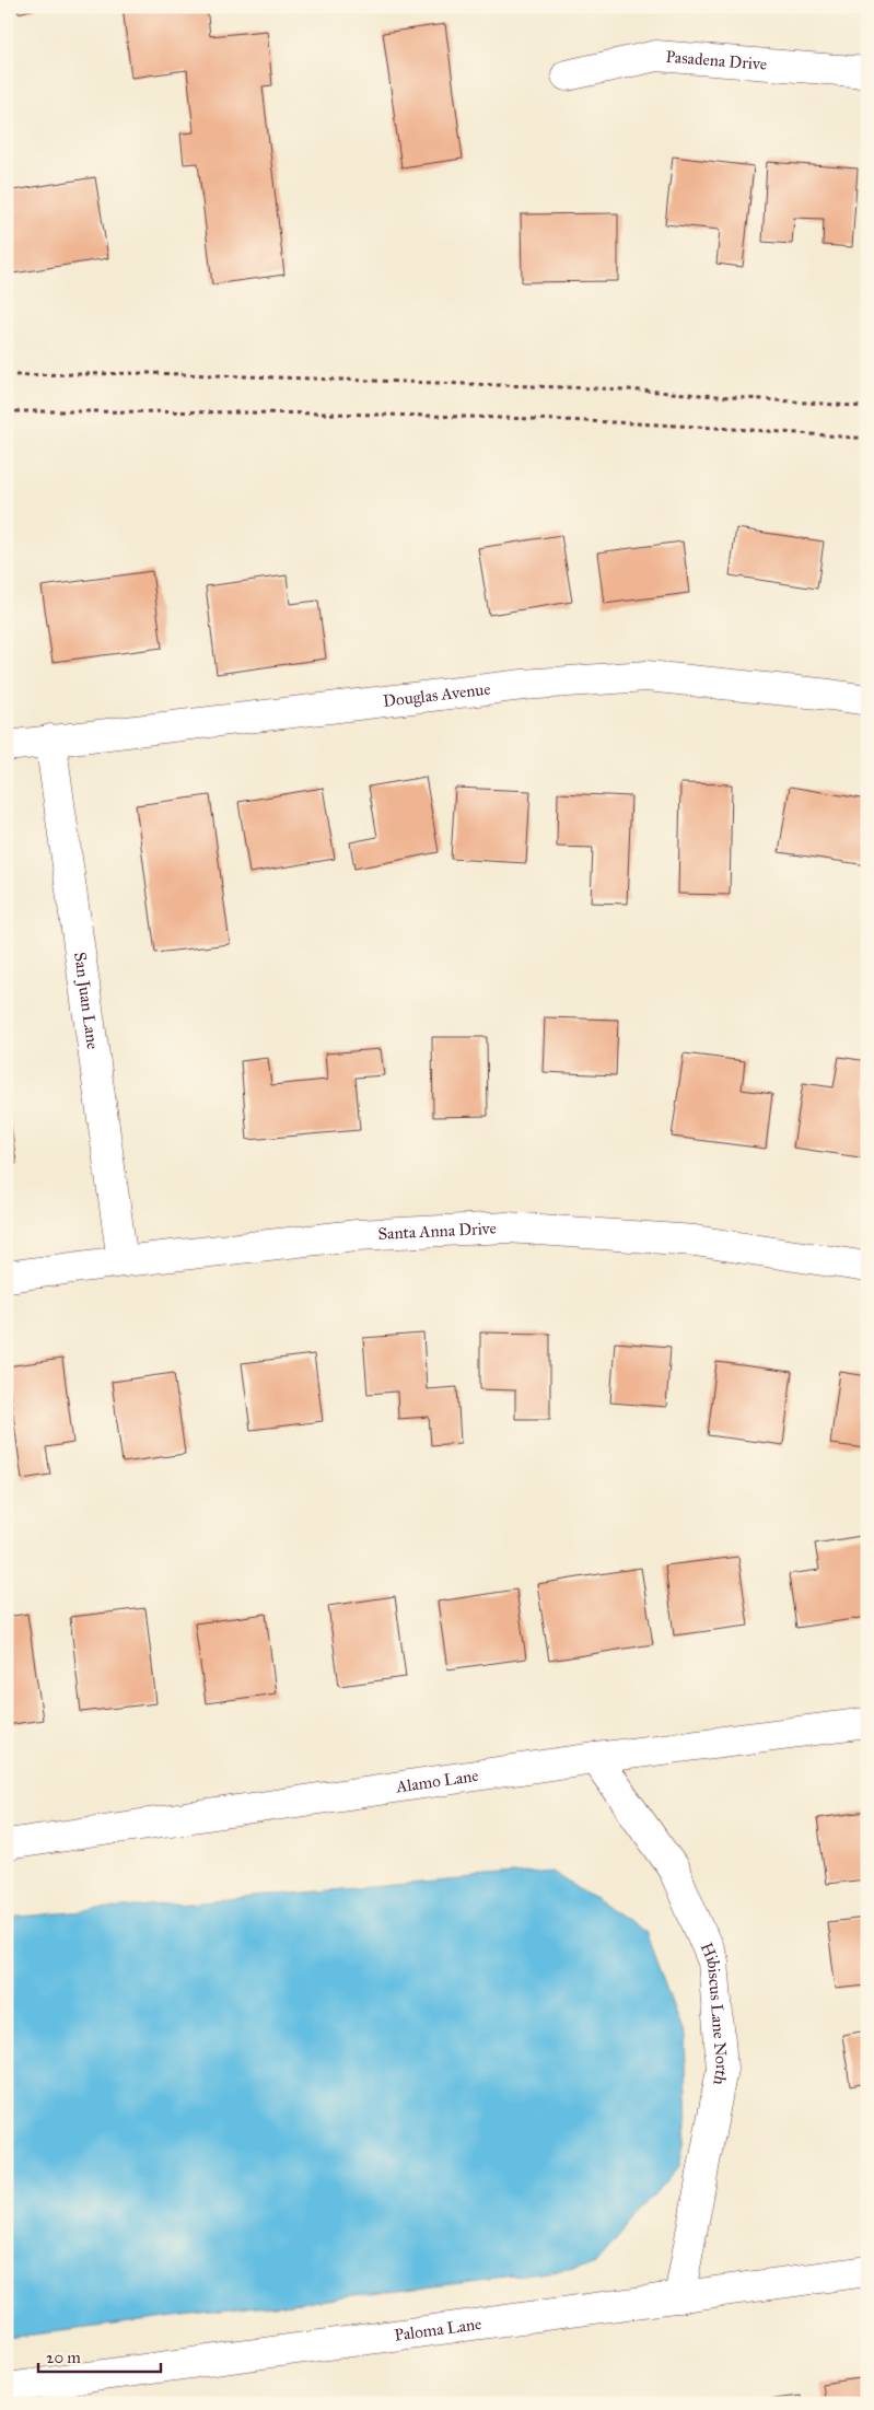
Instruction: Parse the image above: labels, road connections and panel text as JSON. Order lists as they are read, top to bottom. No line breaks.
{"streets":{"street":["Pasadena Drive","Douglas Avenue","San Juan Lane","Santa Anna Drive","Alamo Lane","Hibiscus Lane North","Paloma Lane"]},"crossings":[["Douglas Avenue","San Juan Lane"],["San Juan Lane","Santa Anna Drive"],["Alamo Lane","Hibiscus Lane North"],["Hibiscus Lane North","Paloma Lane"]],"scale_bar":"20 m"}
